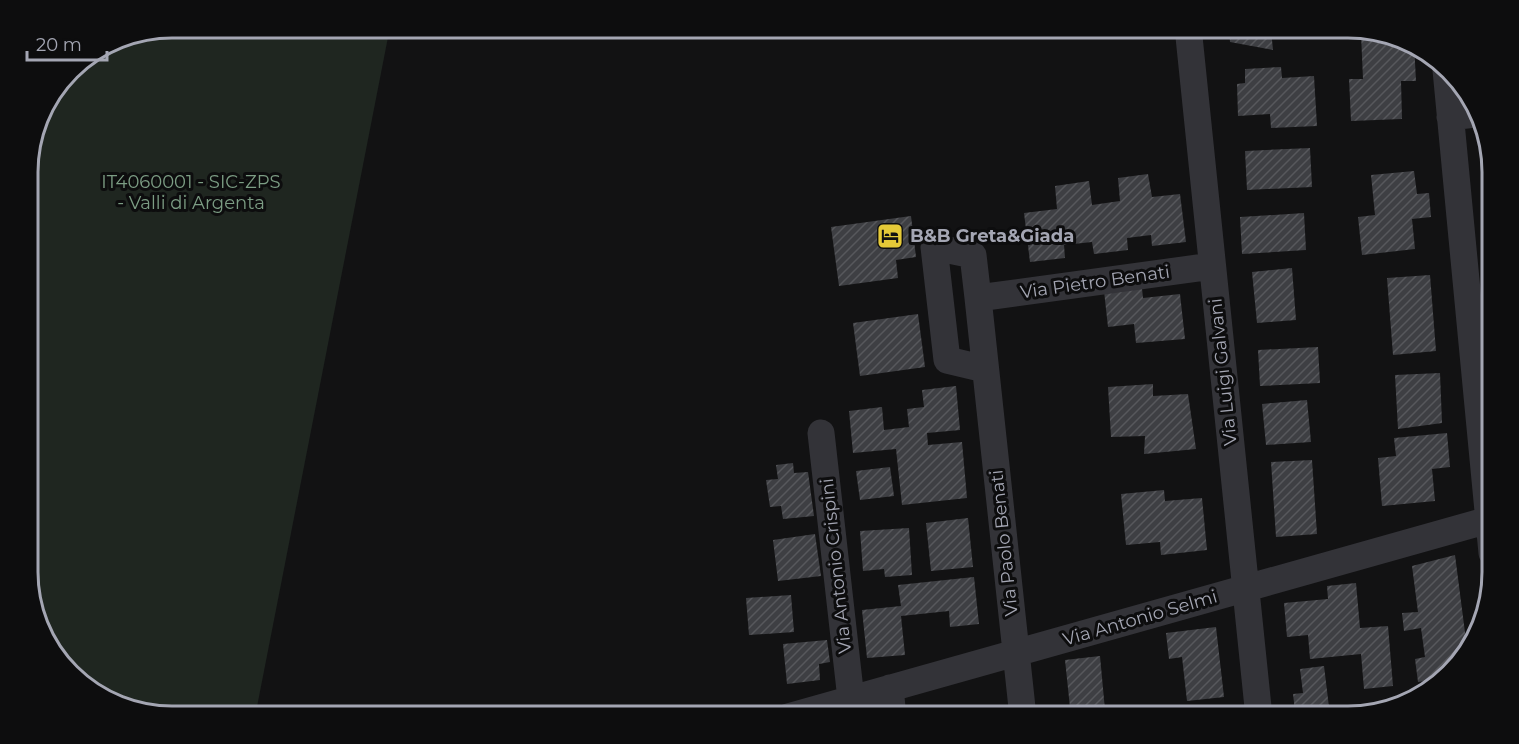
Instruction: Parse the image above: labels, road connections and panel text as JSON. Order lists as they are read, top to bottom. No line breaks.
{"streets":{"street":["Via Pietro Benati","Via Luigi Galvani","Via Paolo Benati","Via Antonio Crispini","Via Antonio Selmi"]},"crossings":[["Via Pietro Benati","Via Luigi Galvani"],["Via Pietro Benati","Via Paolo Benati"],["Via Luigi Galvani","Via Antonio Selmi"],["Via Paolo Benati","Via Antonio Selmi"],["Via Antonio Crispini","Via Antonio Selmi"]],"parks":["IT4060001 - SIC-ZPS - Valli di Argenta"],"places":{"hotel":["B&B Greta&Giada"]},"scale_bar":"20 m"}
